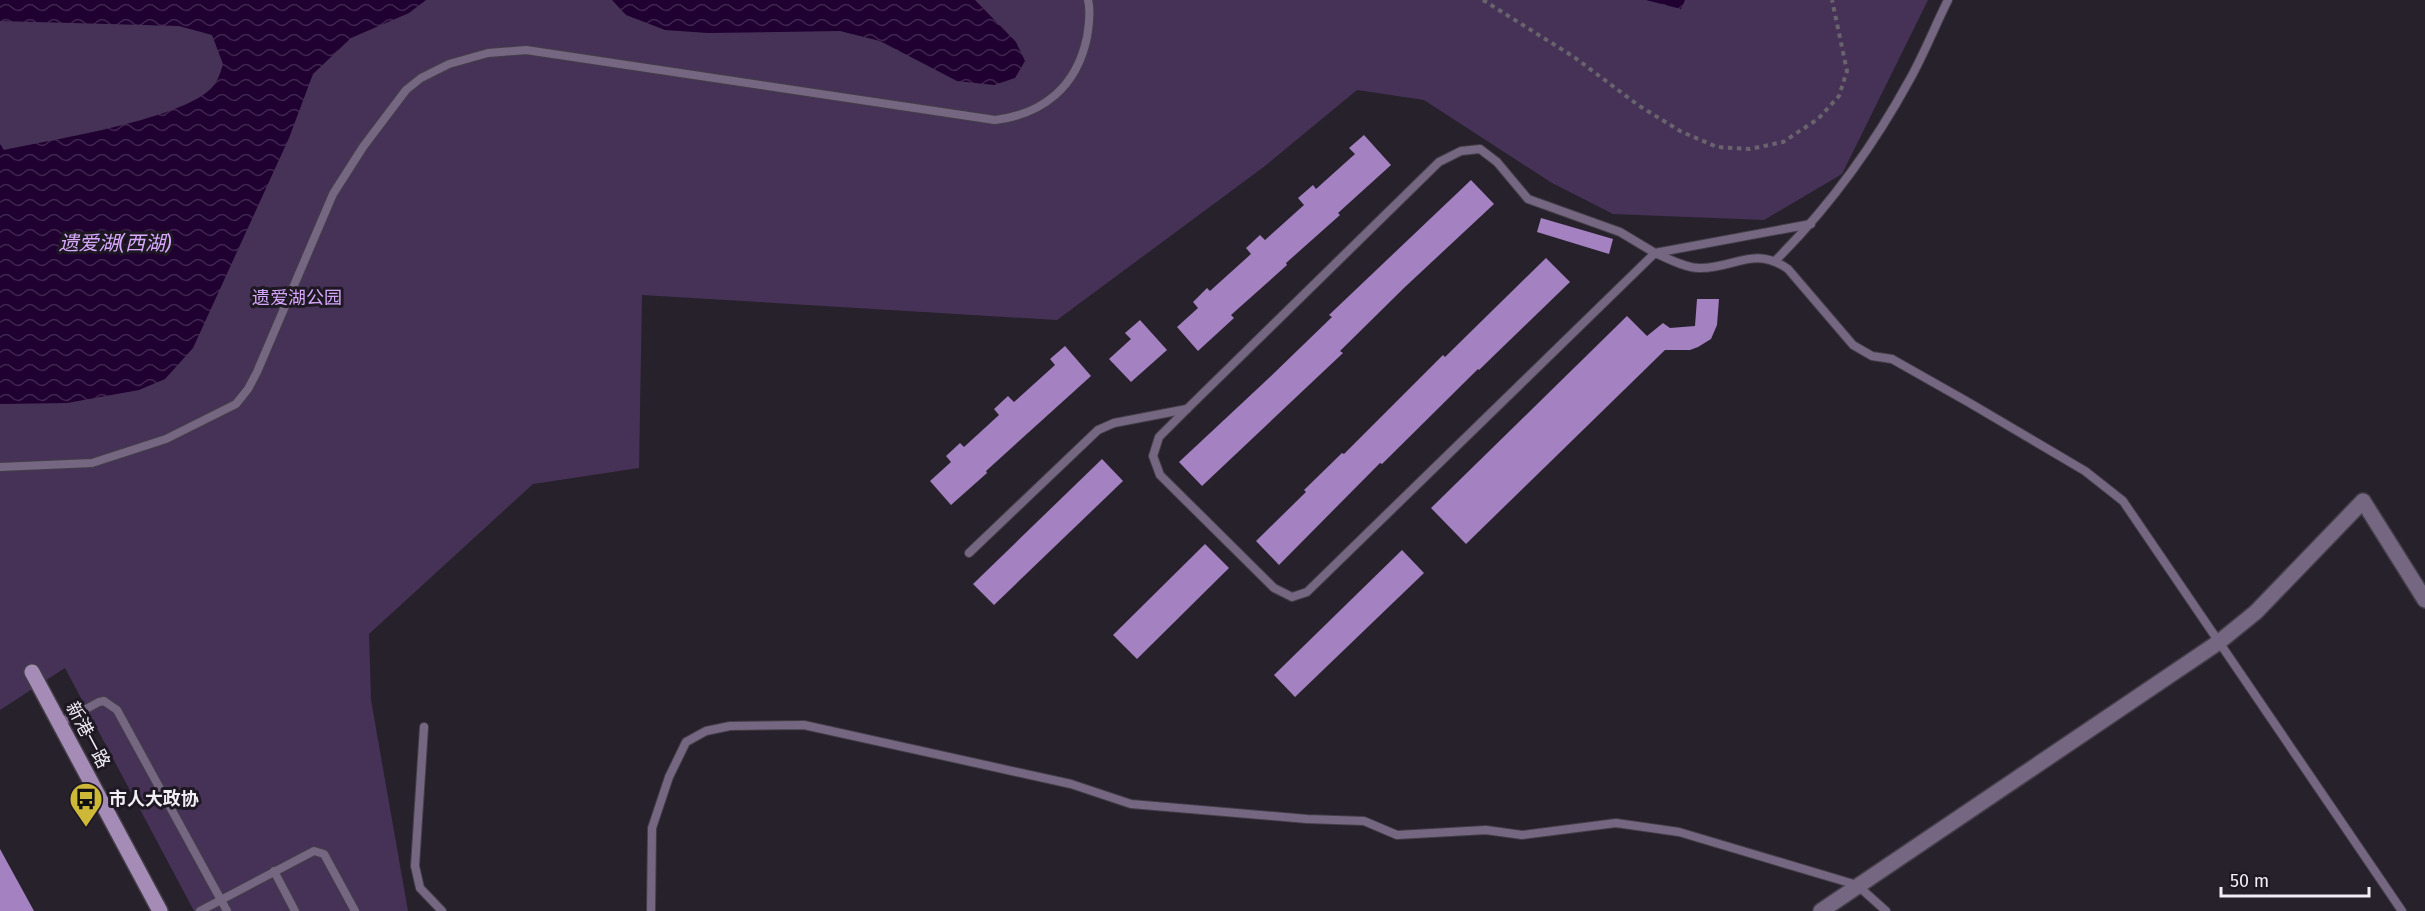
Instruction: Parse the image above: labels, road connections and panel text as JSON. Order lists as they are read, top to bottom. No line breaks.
{"streets":{"main road":["新港一路"]},"water":["遗爱湖(西湖)"],"parks":["遗爱湖公园"],"places":{"bus stop":["市人大政协"]},"scale_bar":"50 m"}
